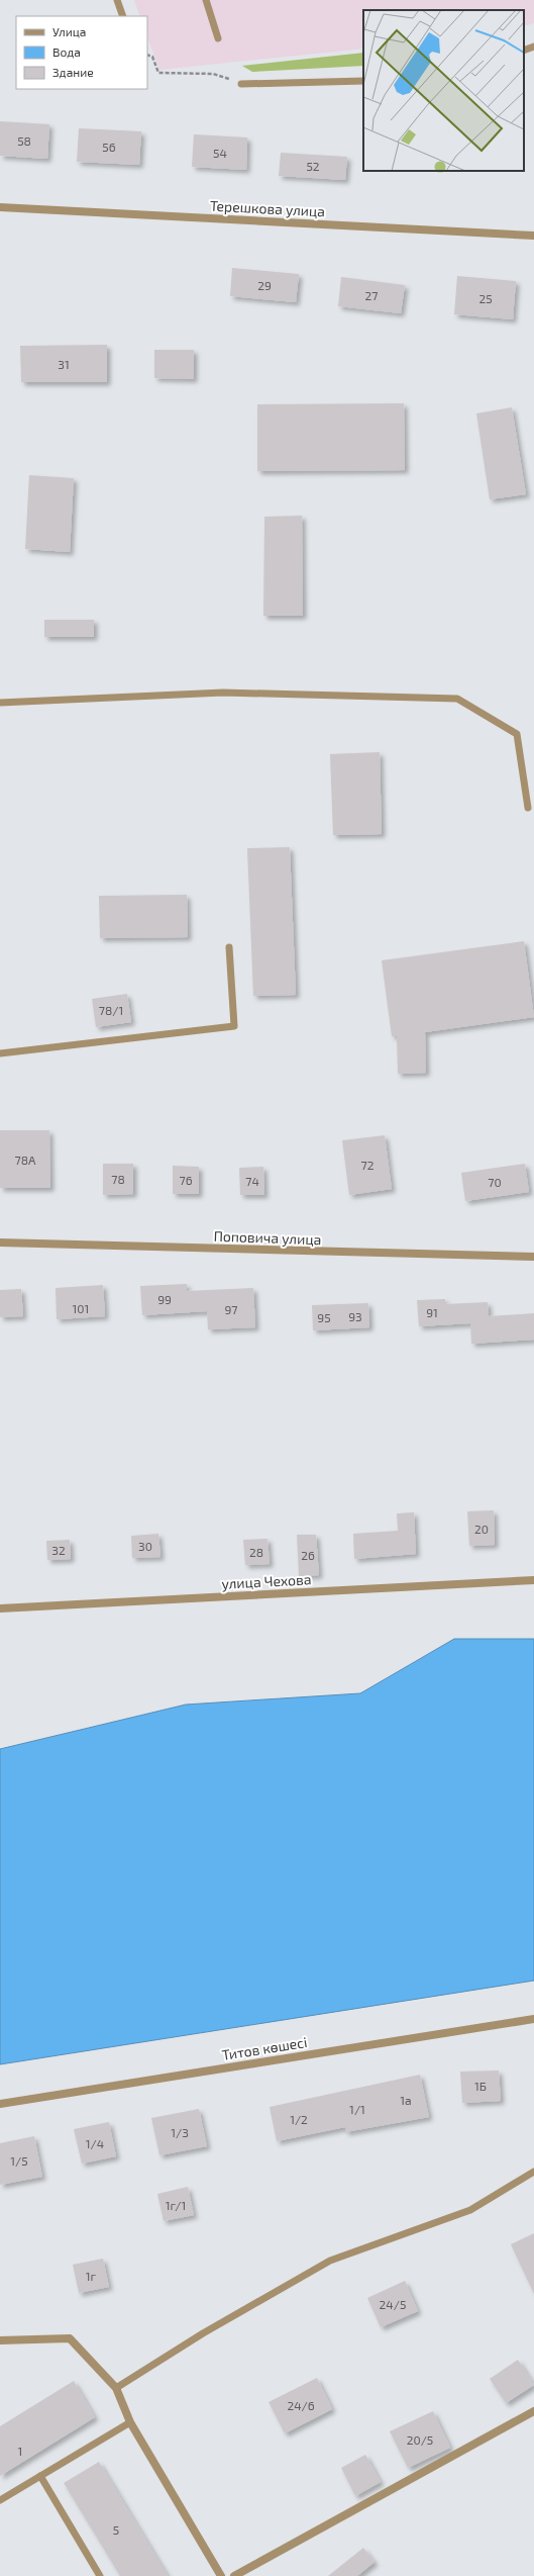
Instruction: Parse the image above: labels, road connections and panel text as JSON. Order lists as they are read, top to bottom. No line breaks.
{"streets":{"street":["Терешкова улица","Поповича улица","улица Чехова","Титов көшесі"]},"house_numbers":["58","56","54","52","29","27","25","31","78/1","78А","72","78","76","74","70","99","101","97","91","93","95","20","30","32","28","26","1Б","1а","1/1","1/2","1/3","1/4","1/5","1г/1","1г","24/5","24/6","20/5","1","5"],"legend":["Улица","Вода","Здание"]}
